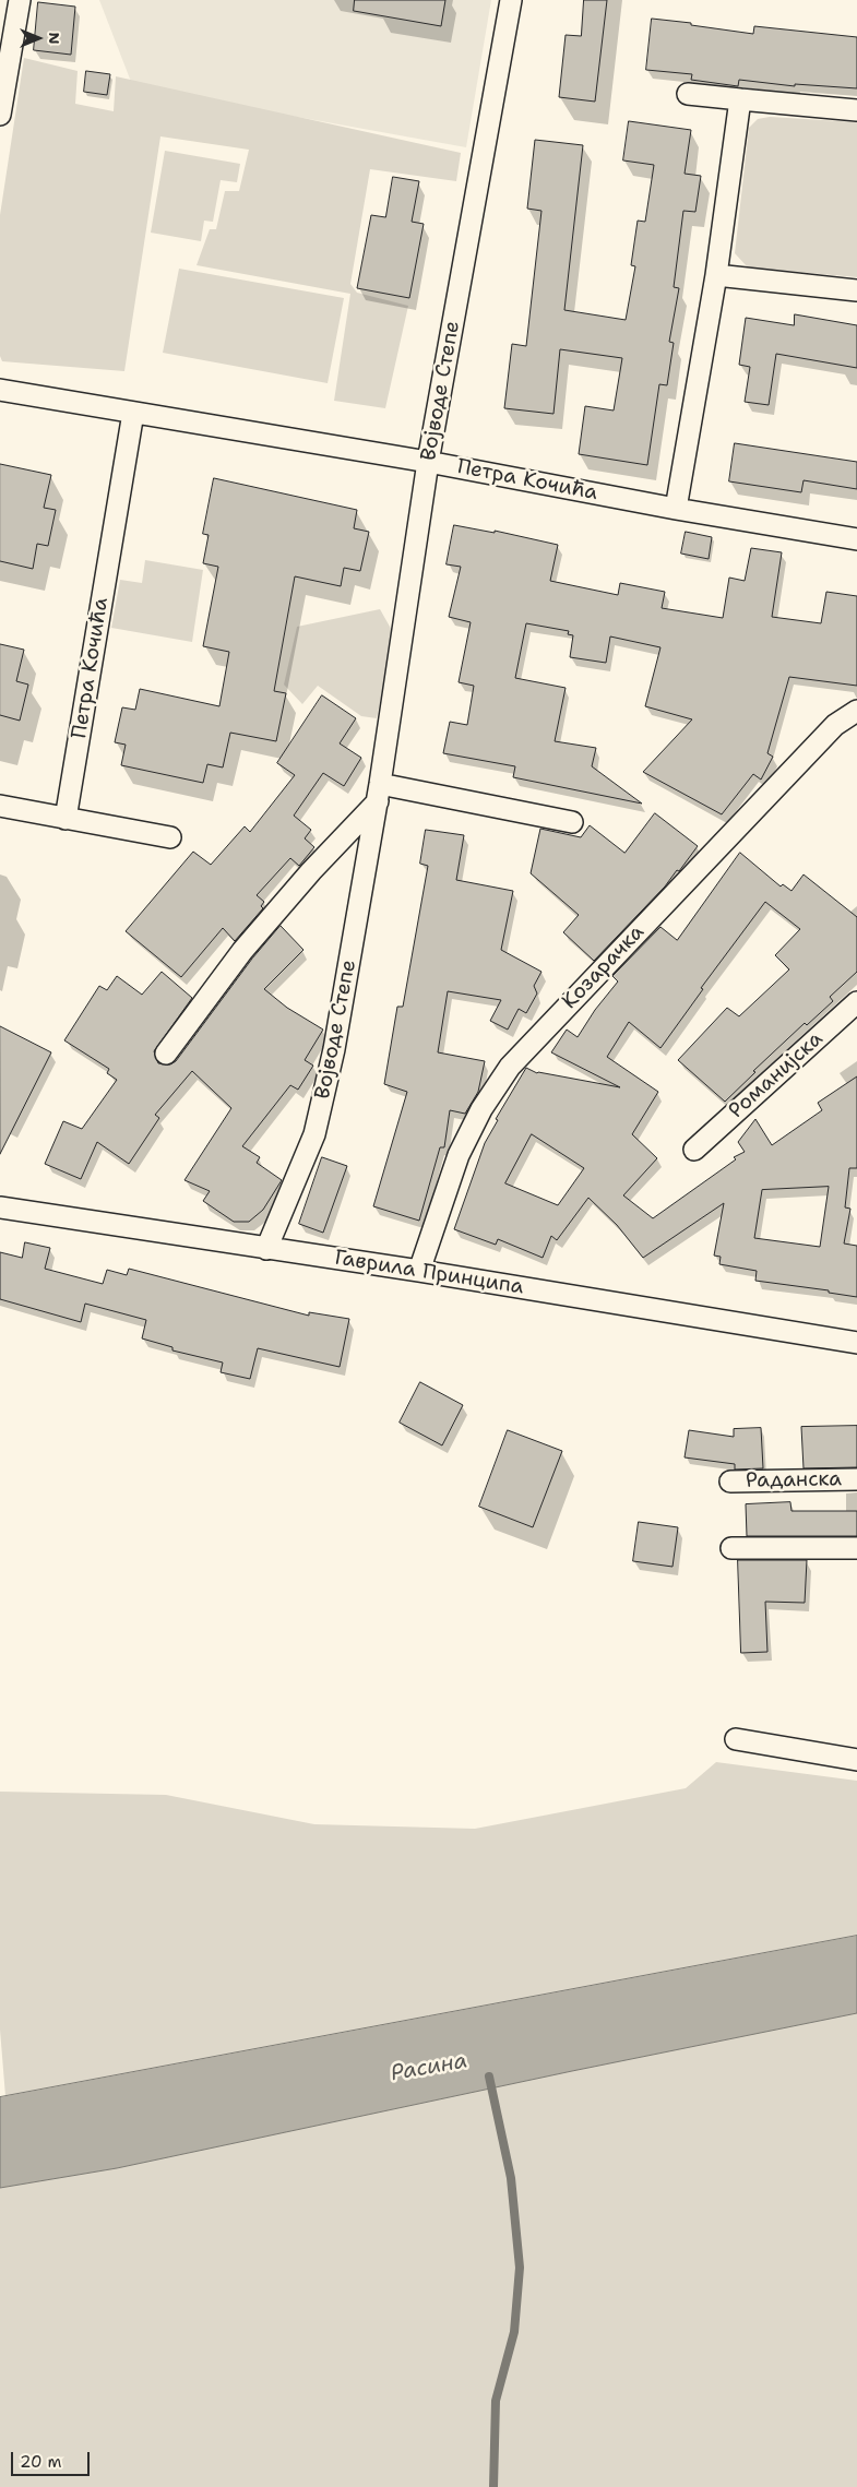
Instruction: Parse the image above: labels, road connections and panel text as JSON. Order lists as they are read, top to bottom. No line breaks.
{"streets":{"street":["Војводе Степе","Петра Кочића","Козарачка","Романијска","Гаврила Принципа","Раданска"]},"crossings":[["Војводе Степе","Петра Кочића"],["Војводе Степе","Гаврила Принципа"],["Козарачка","Гаврила Принципа"]],"water":["Расина"],"scale_bar":"20 m","north":"right"}
